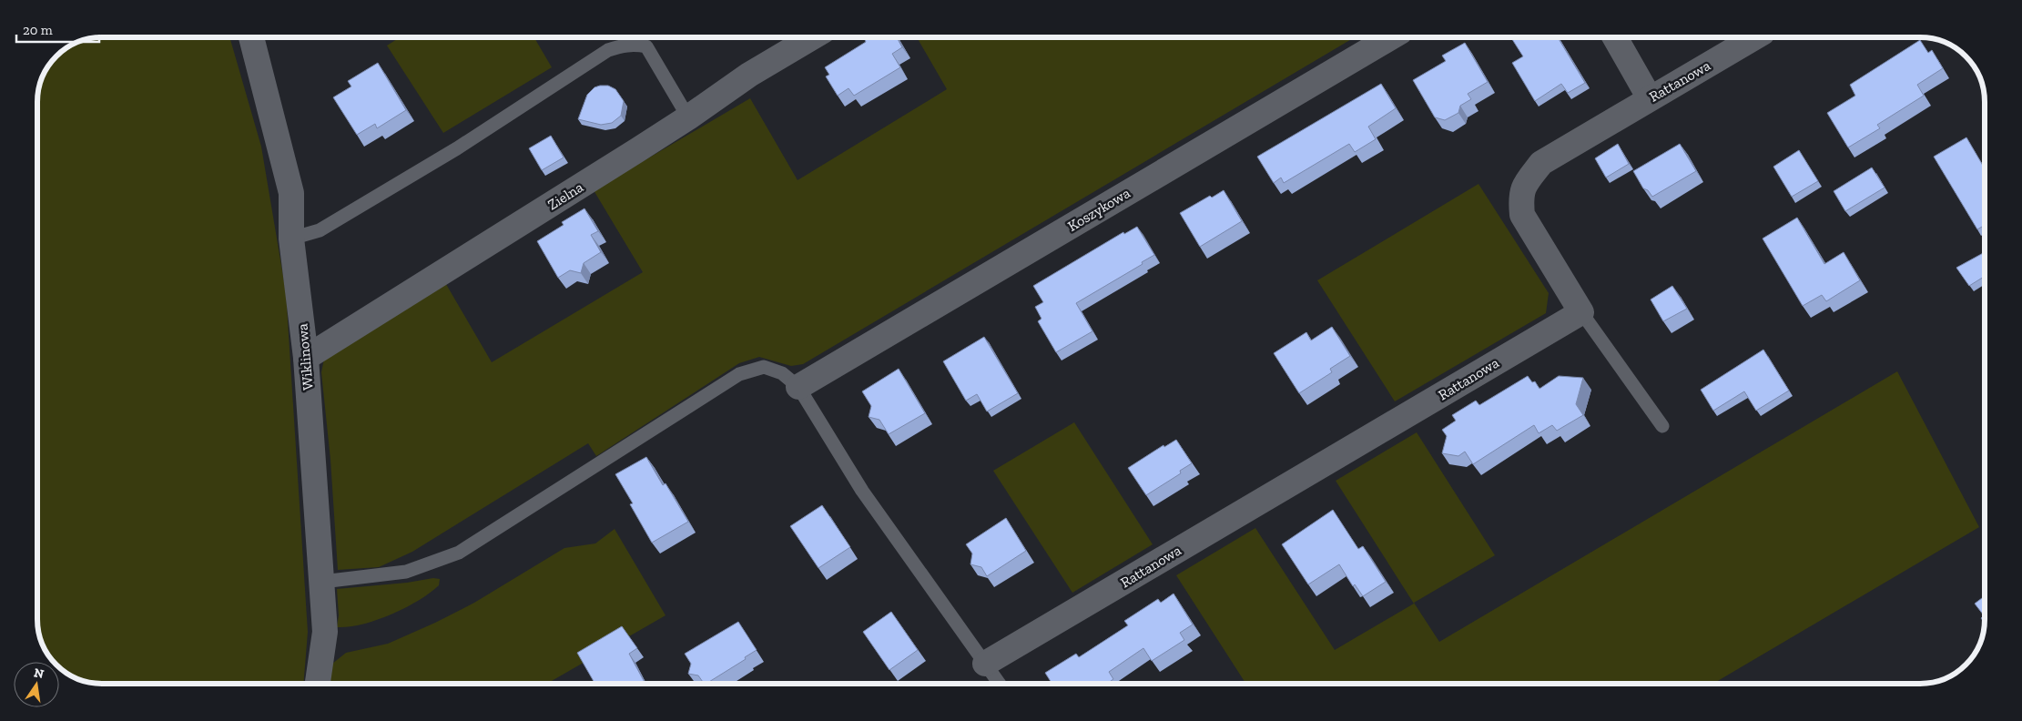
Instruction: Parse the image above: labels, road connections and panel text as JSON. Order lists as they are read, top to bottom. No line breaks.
{"streets":{"street":["Rattanowa","Zielna","Koszykowa","Wiklinowa"]},"crossings":[["Zielna","Wiklinowa"]],"scale_bar":"20 m","north":"top"}
